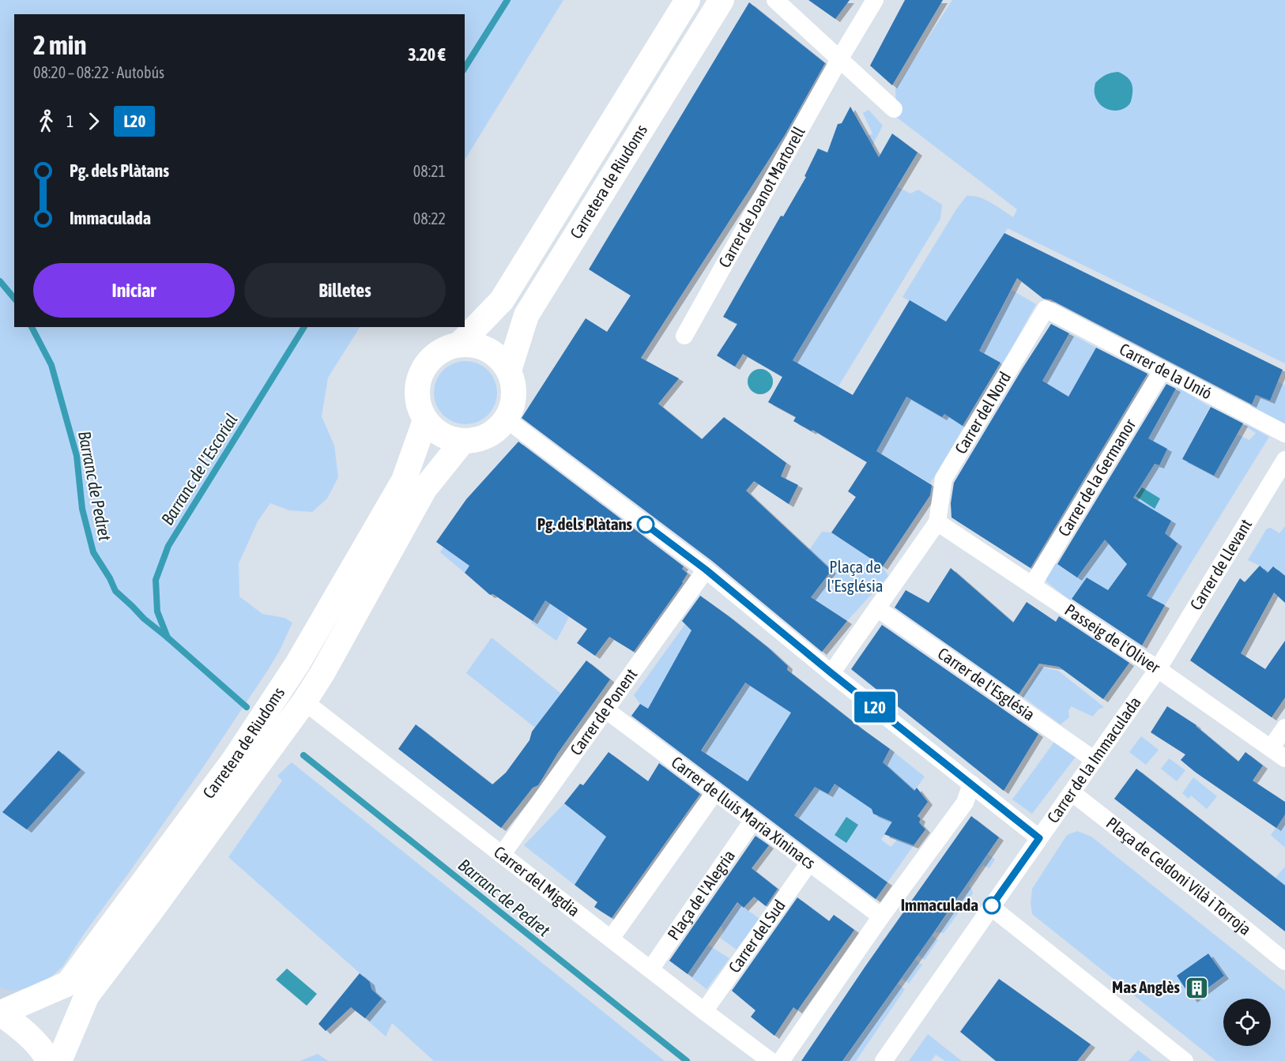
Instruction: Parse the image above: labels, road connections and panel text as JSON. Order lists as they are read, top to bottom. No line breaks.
{"streets":{"main road":["Carretera de Riudoms"],"street":["Carrer de Joanot Martorell","Carrer de la Unió","Carrer del Nord","Carrer de la Germanor","Carrer de Llevant","Passeig de l'Oliver","Carrer de l'Església","Carrer de Ponent","Carrer de la Immaculada","Carrer de lluis Maria Xininacs","Plaça de Celdoni Vilà i Torroja","Carrer del Migdia","Plaça de l'Alegria","Carrer del Sud"]},"crossings":[["Carretera de Riudoms","Carrer del Migdia"],["Carrer de la Unió","Carrer del Nord"],["Carrer de la Unió","Carrer de la Germanor"],["Carrer del Nord","Passeig de l'Oliver"],["Carrer de la Germanor","Passeig de l'Oliver"],["Carrer de Llevant","Passeig de l'Oliver"],["Carrer de Llevant","Carrer de la Immaculada"],["Passeig de l'Oliver","Carrer de la Immaculada"],["Carrer de l'Església","Carrer de la Immaculada"],["Carrer de Ponent","Carrer de lluis Maria Xininacs"],["Carrer de Ponent","Carrer del Migdia"],["Carrer de la Immaculada","Plaça de Celdoni Vilà i Torroja"],["Carrer de lluis Maria Xininacs","Plaça de l'Alegria"],["Carrer de lluis Maria Xininacs","Carrer del Sud"],["Carrer del Migdia","Plaça de l'Alegria"],["Carrer del Migdia","Carrer del Sud"]],"water":["Barranc de l'Escorial","Barranc de Pedret"],"parks":["Plaça de l'Església"],"places":{"other":["Pg. dels Plàtans","Immaculada"],"building":["Mas Anglès"]},"lines":["bus line L20"],"page":{"on_map":"L20","heading":["2 min","08:20 – 08:22 · Autobús","3.20 €"],"legs":["1","L20"],"list":[{"name":"Pg. dels Plàtans","value":"08:21"},{"name":"Immaculada","value":"08:22"}],"buttons":["Iniciar","Billetes"]}}
